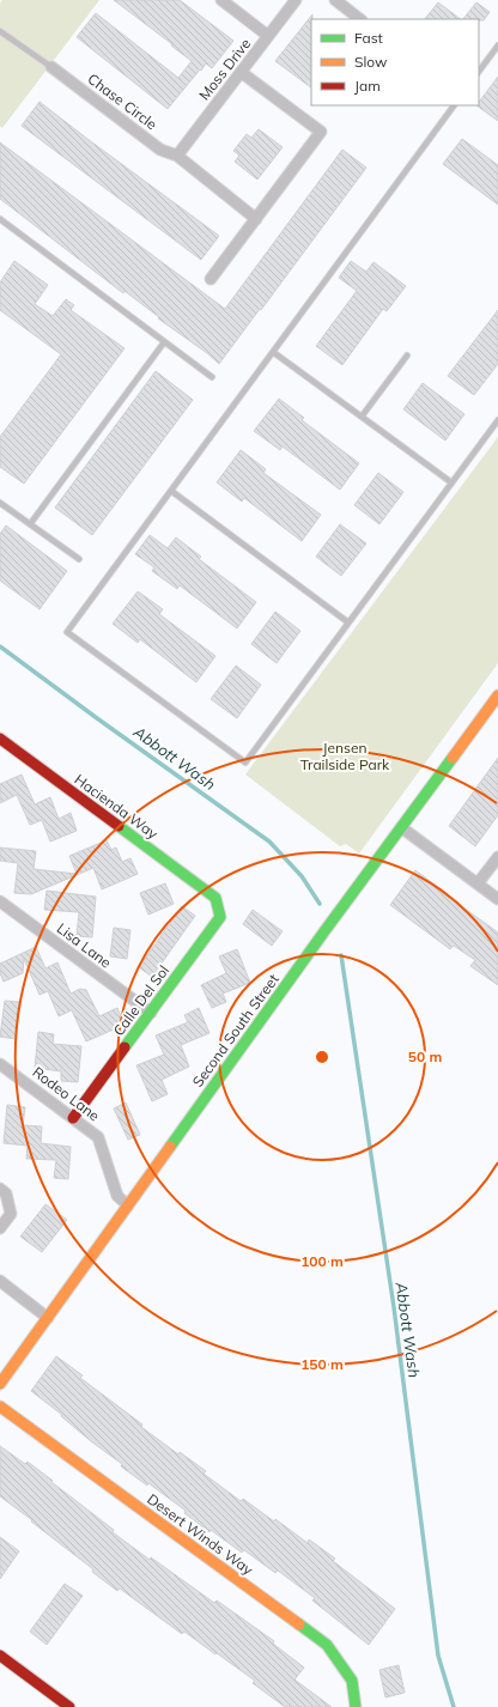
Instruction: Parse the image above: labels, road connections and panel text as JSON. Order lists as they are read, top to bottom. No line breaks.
{"streets":{"street":["Moss Drive","Chase Circle","Hacienda Way","Lisa Lane","Calle Del Sol","Second South Street","Rodeo Lane","Desert Winds Way"]},"crossings":[["Moss Drive","Chase Circle"],["Hacienda Way","Calle Del Sol"],["Lisa Lane","Calle Del Sol"],["Calle Del Sol","Rodeo Lane"],["Second South Street","Rodeo Lane"]],"water":["Abbott Wash"],"parks":["Jensen Trailside Park"],"legend":["Fast","Slow","Jam"],"rings":["50 m","100 m","150 m"]}
